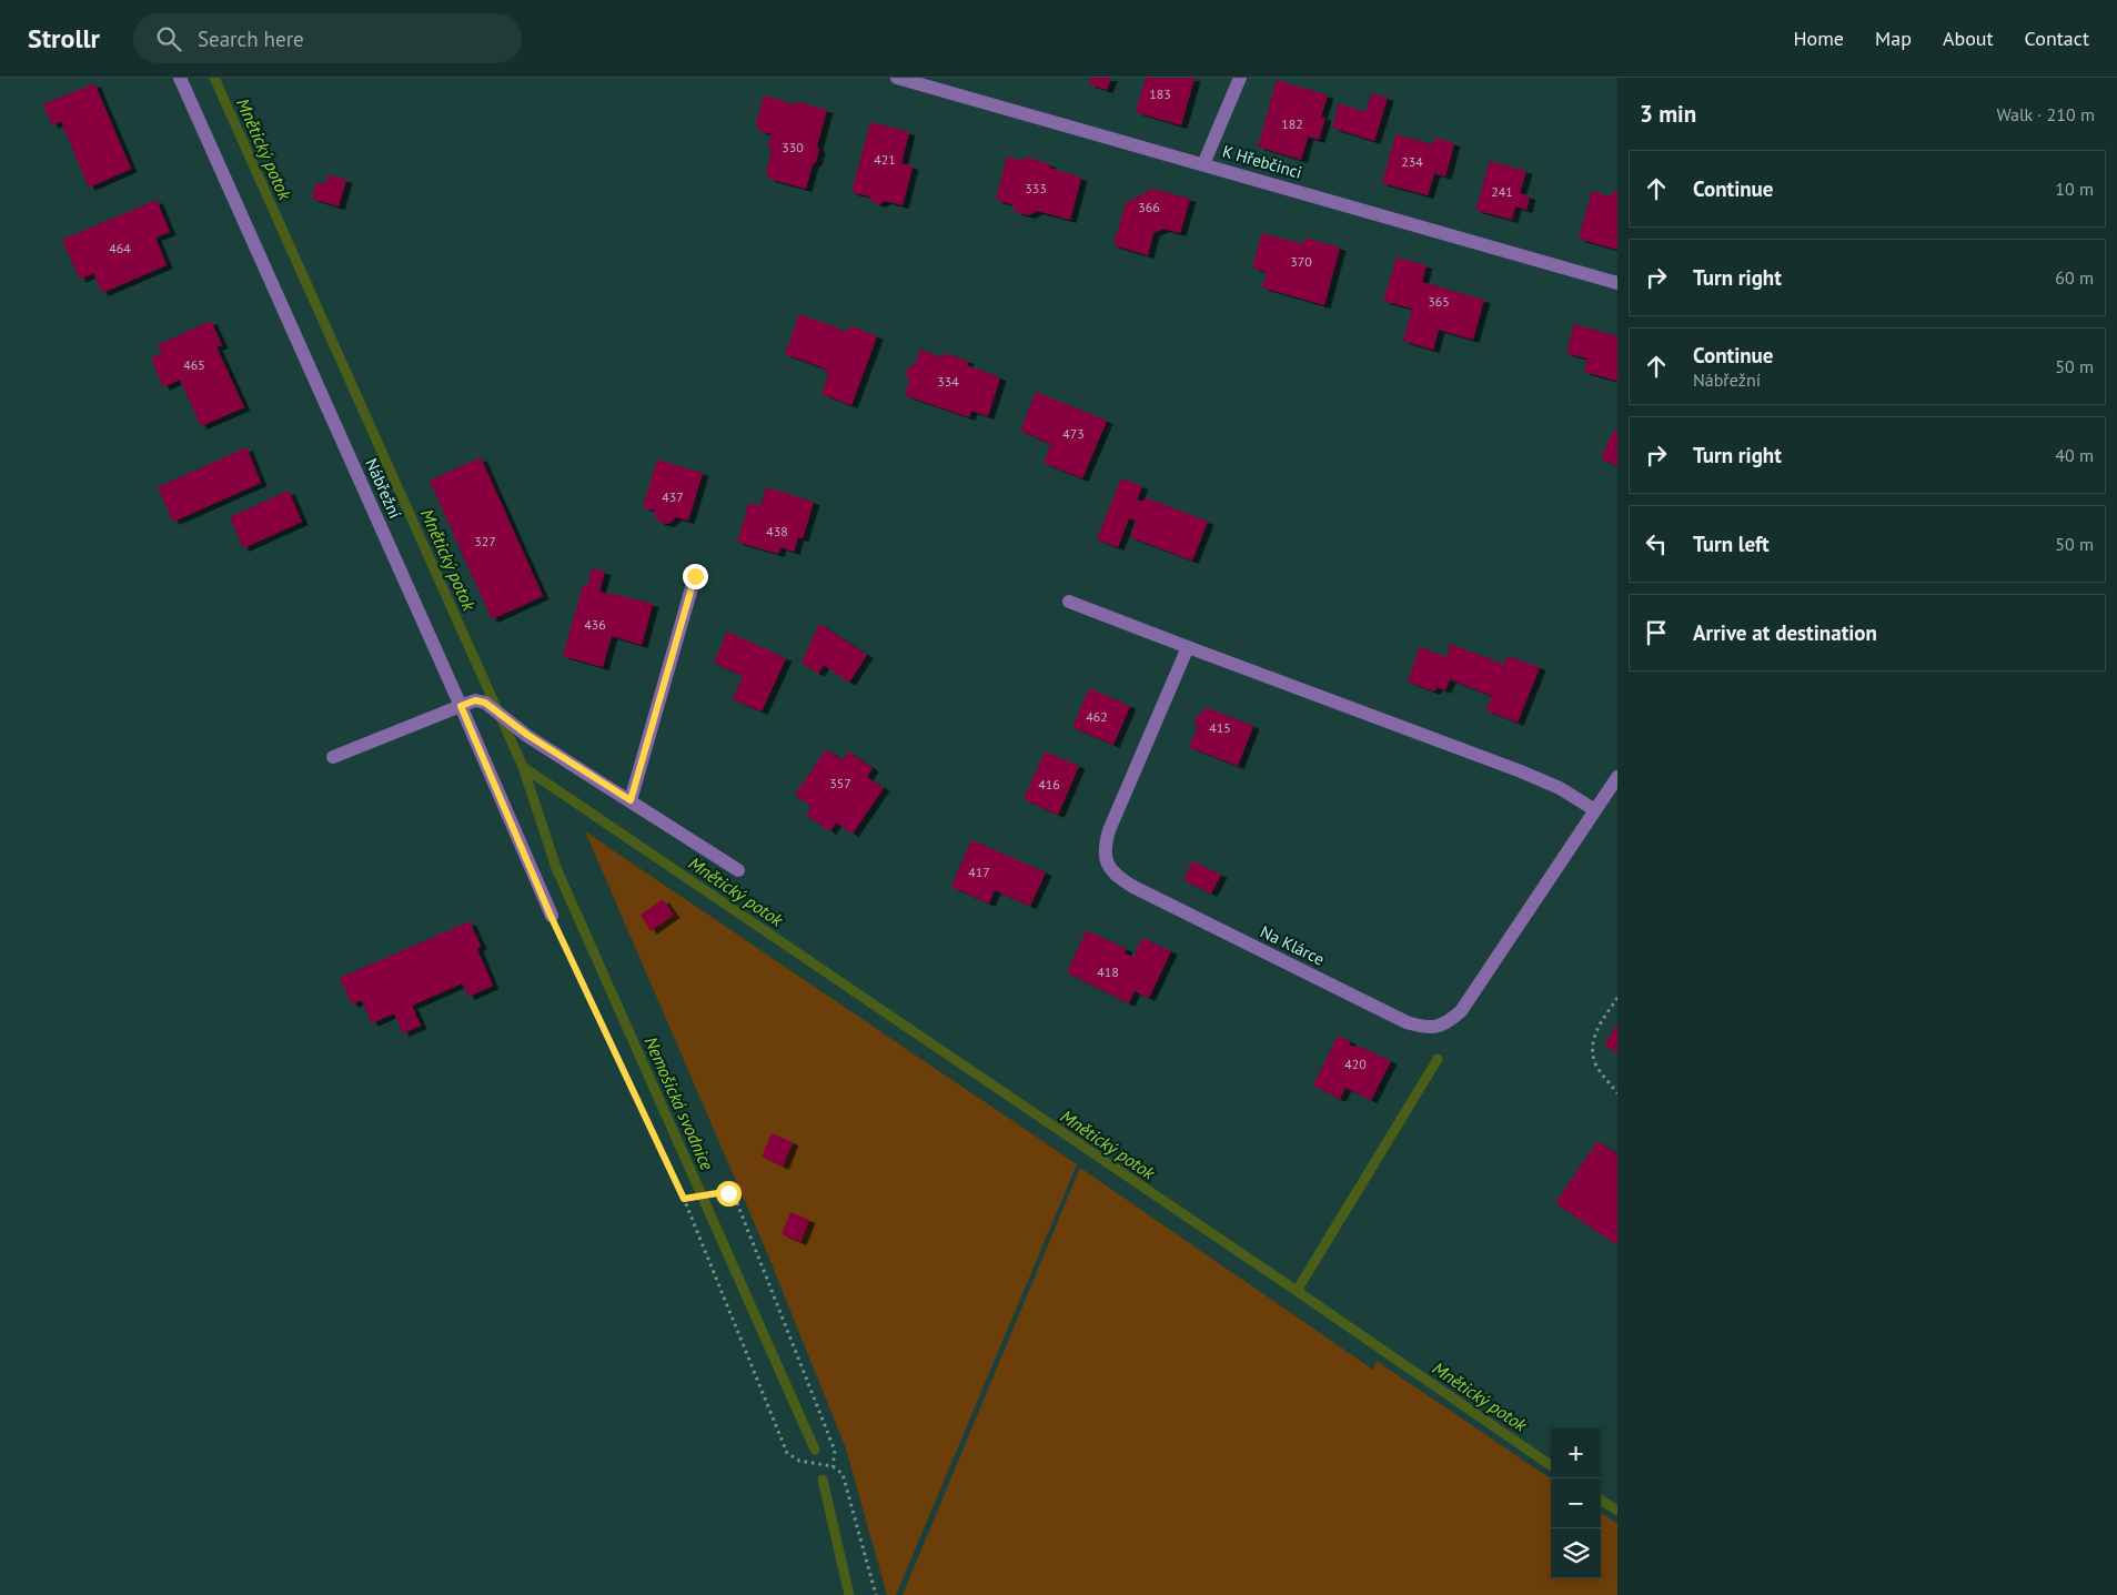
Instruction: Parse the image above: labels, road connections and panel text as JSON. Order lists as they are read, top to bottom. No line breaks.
{"streets":{"street":["K Hřebčinci","Nábřežní","Na Klárce"]},"water":["Mnětický potok","Nemošická svodnice"],"house_numbers":["183","182","330","421","234","333","241","366","464","370","365","465","334","473","437","438","327","436","462","415","357","416","417","418","420"],"page":{"header":"Strollr","search":"Search here","nav":["Home","Map","About","Contact"],"heading":["3 min","Walk · 210 m"],"list":[["Continue","10 m"],["Turn right","60 m"],["Continue","Nábřežní","50 m"],["Turn right","40 m"],["Turn left","50 m"],"Arrive at destination"],"map_buttons":["+","−"]}}
